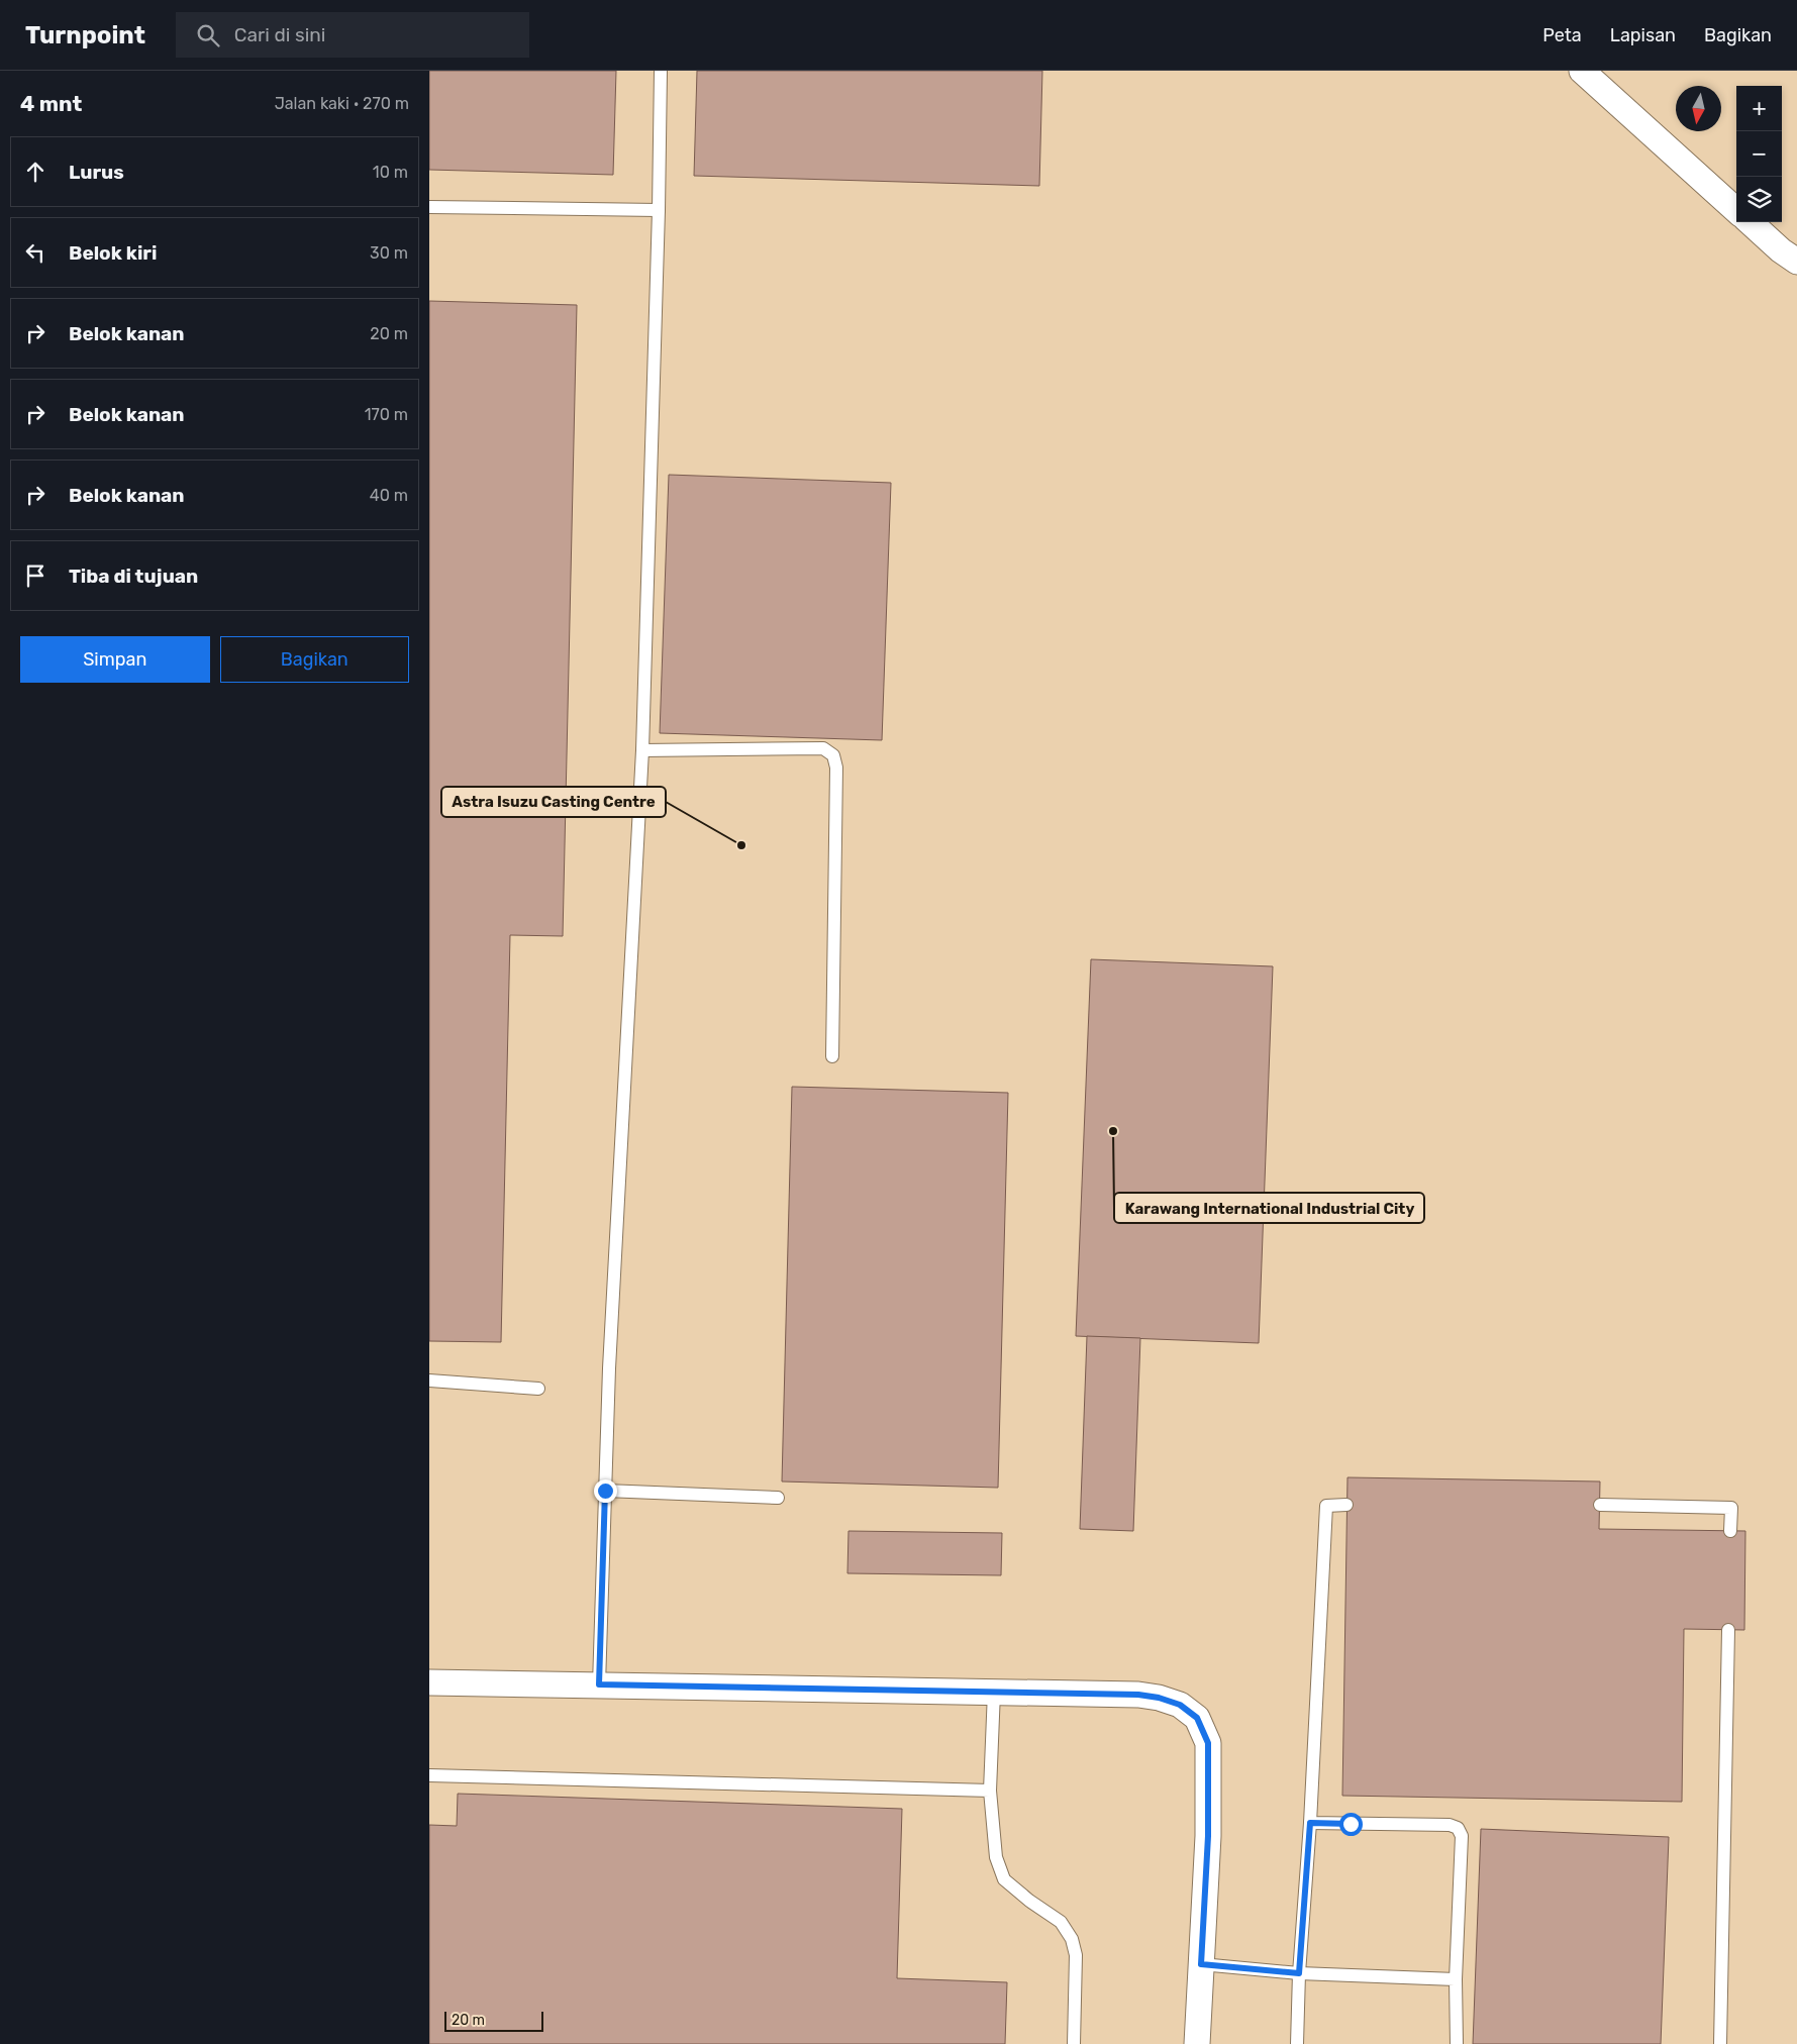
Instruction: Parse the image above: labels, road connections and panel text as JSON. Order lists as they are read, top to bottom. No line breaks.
{"places":["Astra Isuzu Casting Centre","Karawang International Industrial City"],"scale_bar":"20 m","north":"bottom","page":{"header":"Turnpoint","search":"Cari di sini","nav":["Peta","Lapisan","Bagikan"],"heading":["4 mnt","Jalan kaki · 270 m"],"map_buttons":["+","−"],"list":[["Lurus","10 m"],["Belok kiri","30 m"],["Belok kanan","20 m"],["Belok kanan","170 m"],["Belok kanan","40 m"],"Tiba di tujuan"],"buttons":["Simpan","Bagikan"],"scale":"20 m"}}
